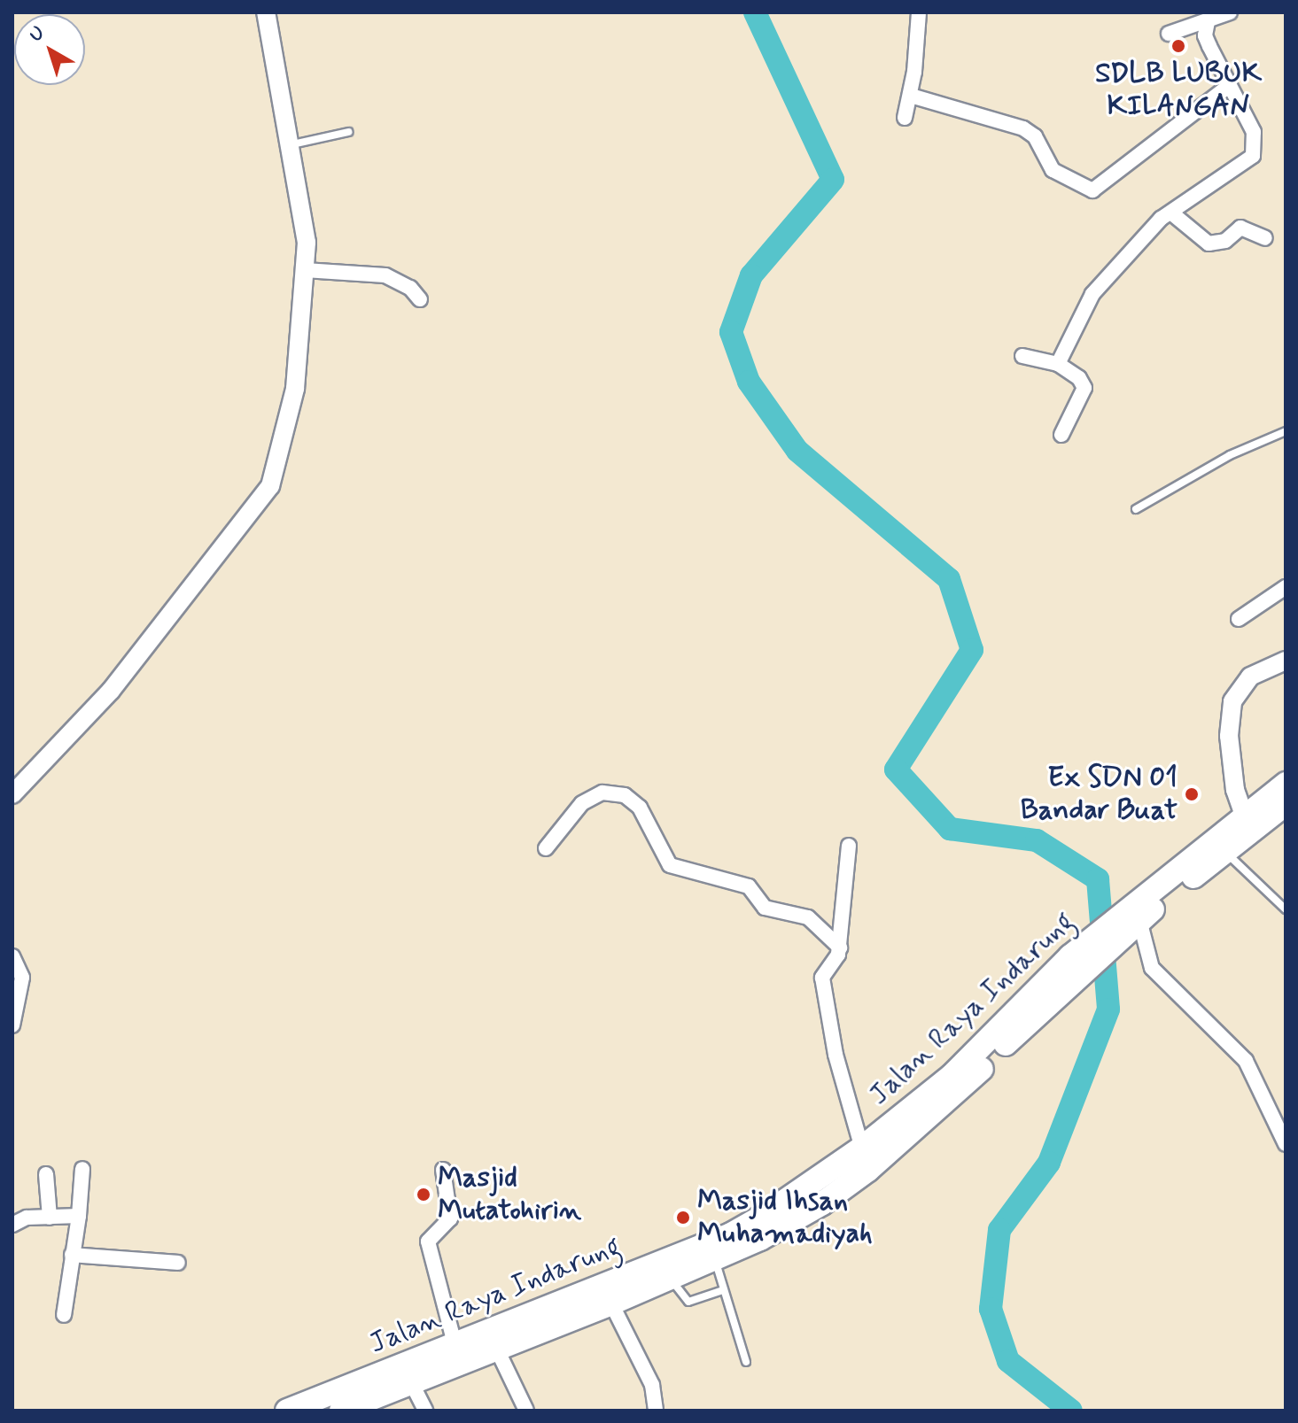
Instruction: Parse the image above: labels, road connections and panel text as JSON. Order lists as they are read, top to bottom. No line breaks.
{"streets":{"highway":["Jalan Raya Indarung"]},"places":["SDLB LUBUK KILANGAN","Ex SDN 01 Bandar Buat","Masjid Mutatohirin","Masjid Ihsan Muhamadiyah"],"north":"top left"}
